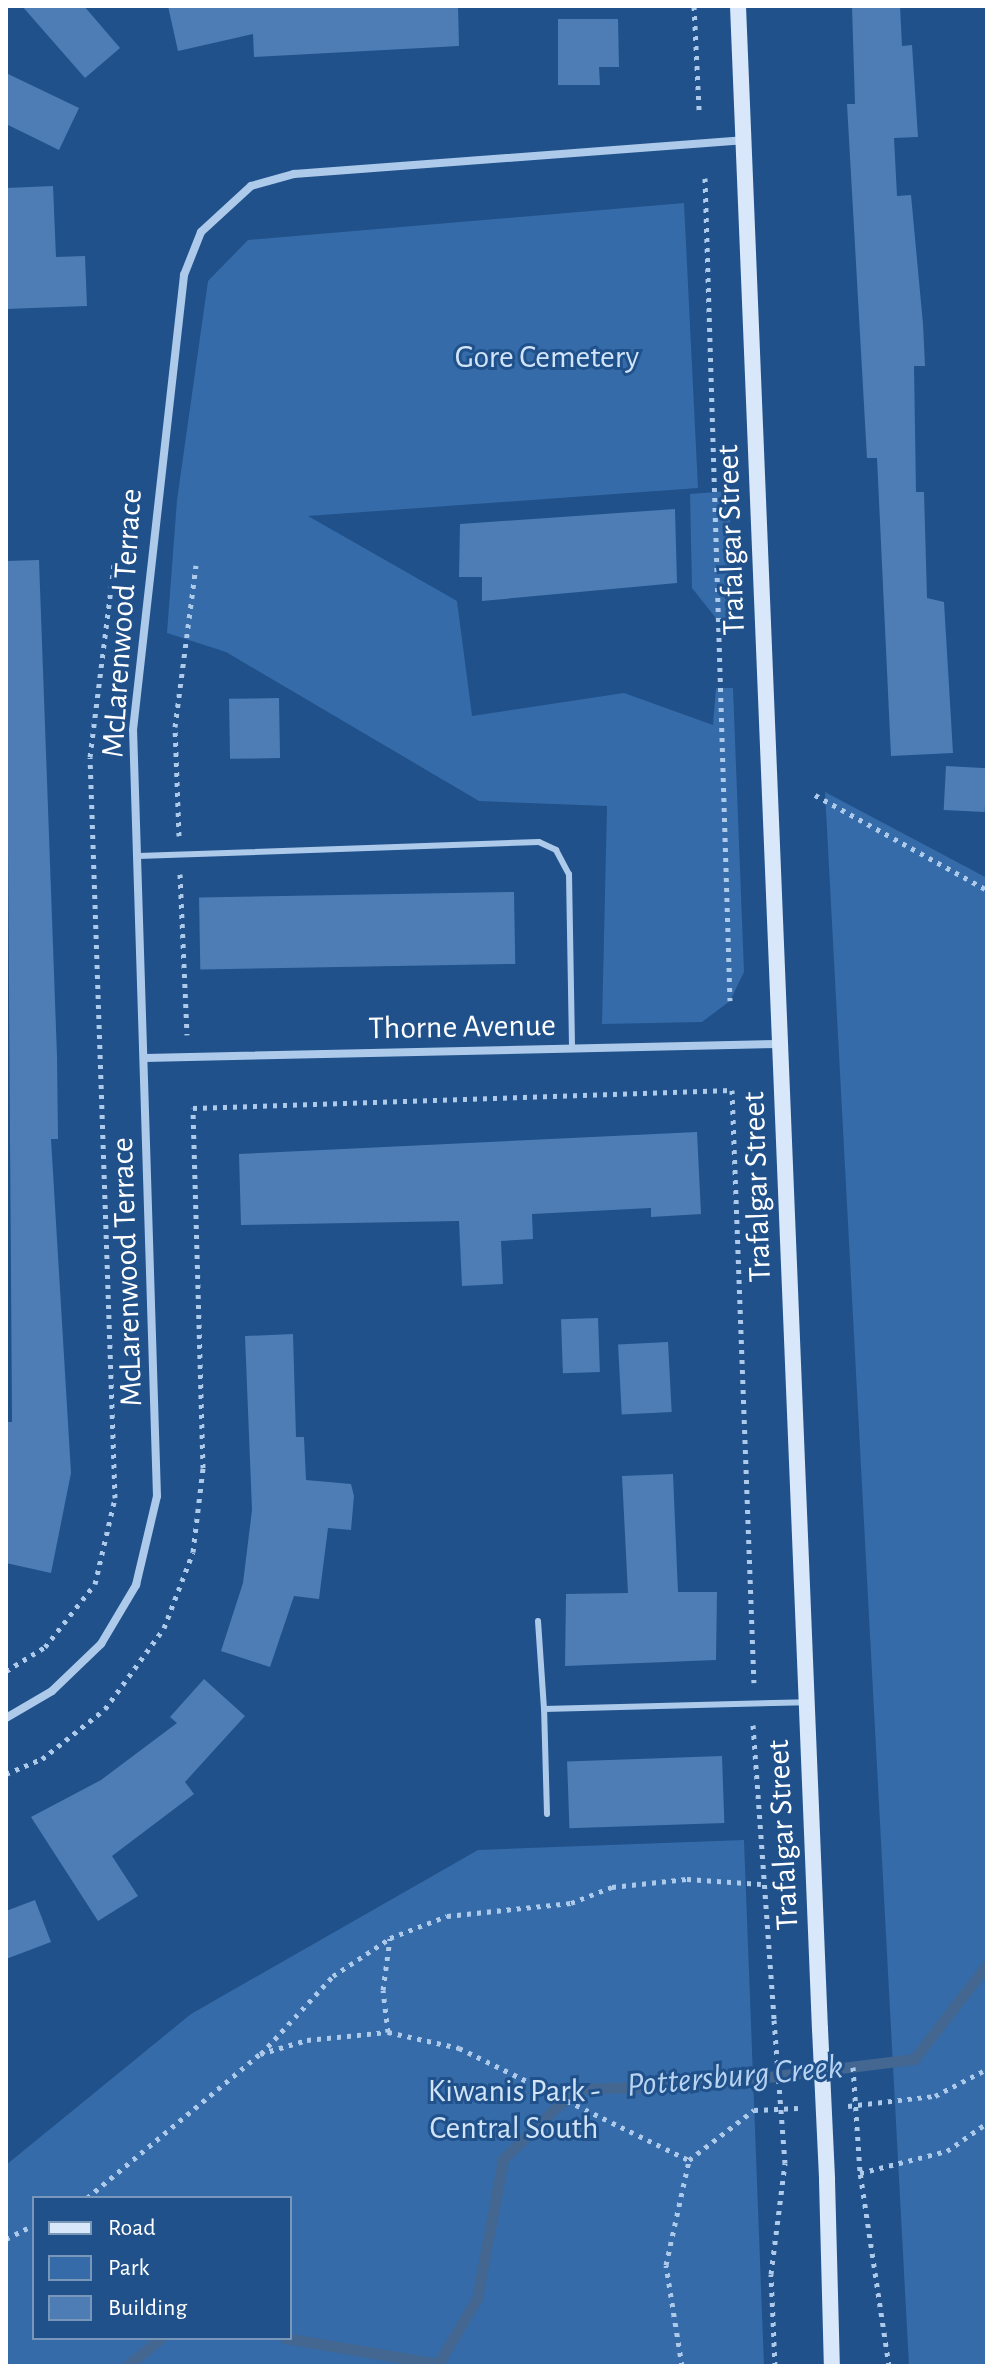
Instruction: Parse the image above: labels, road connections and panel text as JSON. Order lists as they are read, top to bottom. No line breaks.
{"streets":{"main road":["Trafalgar Street"],"street":["McLarenwood Terrace","Thorne Avenue"]},"crossings":[["Trafalgar Street","McLarenwood Terrace"],["Trafalgar Street","Thorne Avenue"],["McLarenwood Terrace","Thorne Avenue"]],"water":["Pottersburg Creek"],"parks":["Gore Cemetery","Kiwanis Park - Central South"],"legend":["Road","Park","Building"]}
